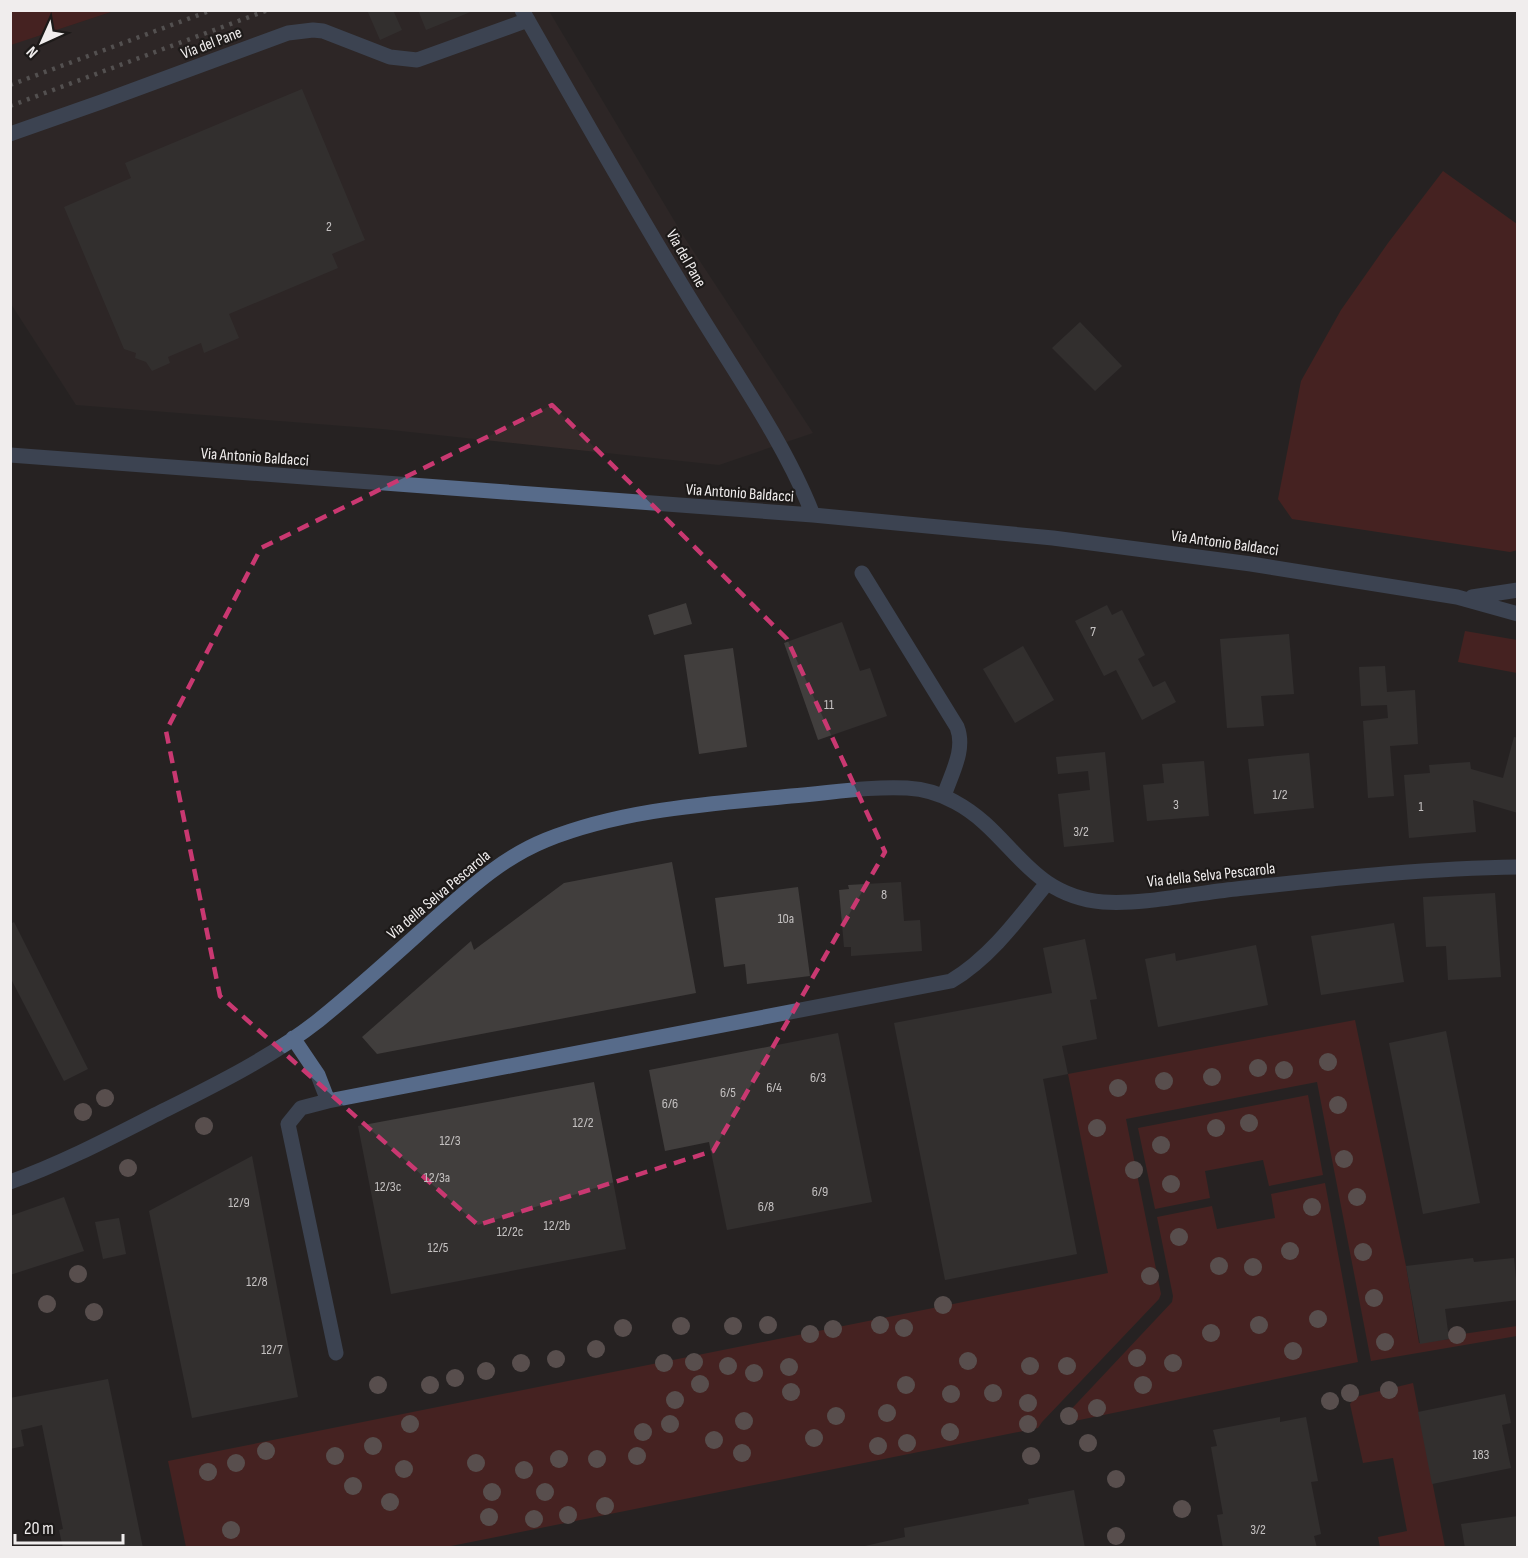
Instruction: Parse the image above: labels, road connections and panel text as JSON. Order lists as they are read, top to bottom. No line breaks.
{"streets":{"street":["Via del Pane","Via Antonio Baldacci","Via della Selva Pescarola"]},"crossings":[["Via del Pane","Via Antonio Baldacci"]],"house_numbers":["2","7","11","1/2","3","1","3/2","8","10a","6/3","6/4","6/5","6/6","12/2","12/3","12/3a","12/3c","6/9","12/9","6/8","12/2b","12/2c","12/5","12/8","12/7","183","3/2"],"scale_bar":"20 m","north":"bottom left"}
